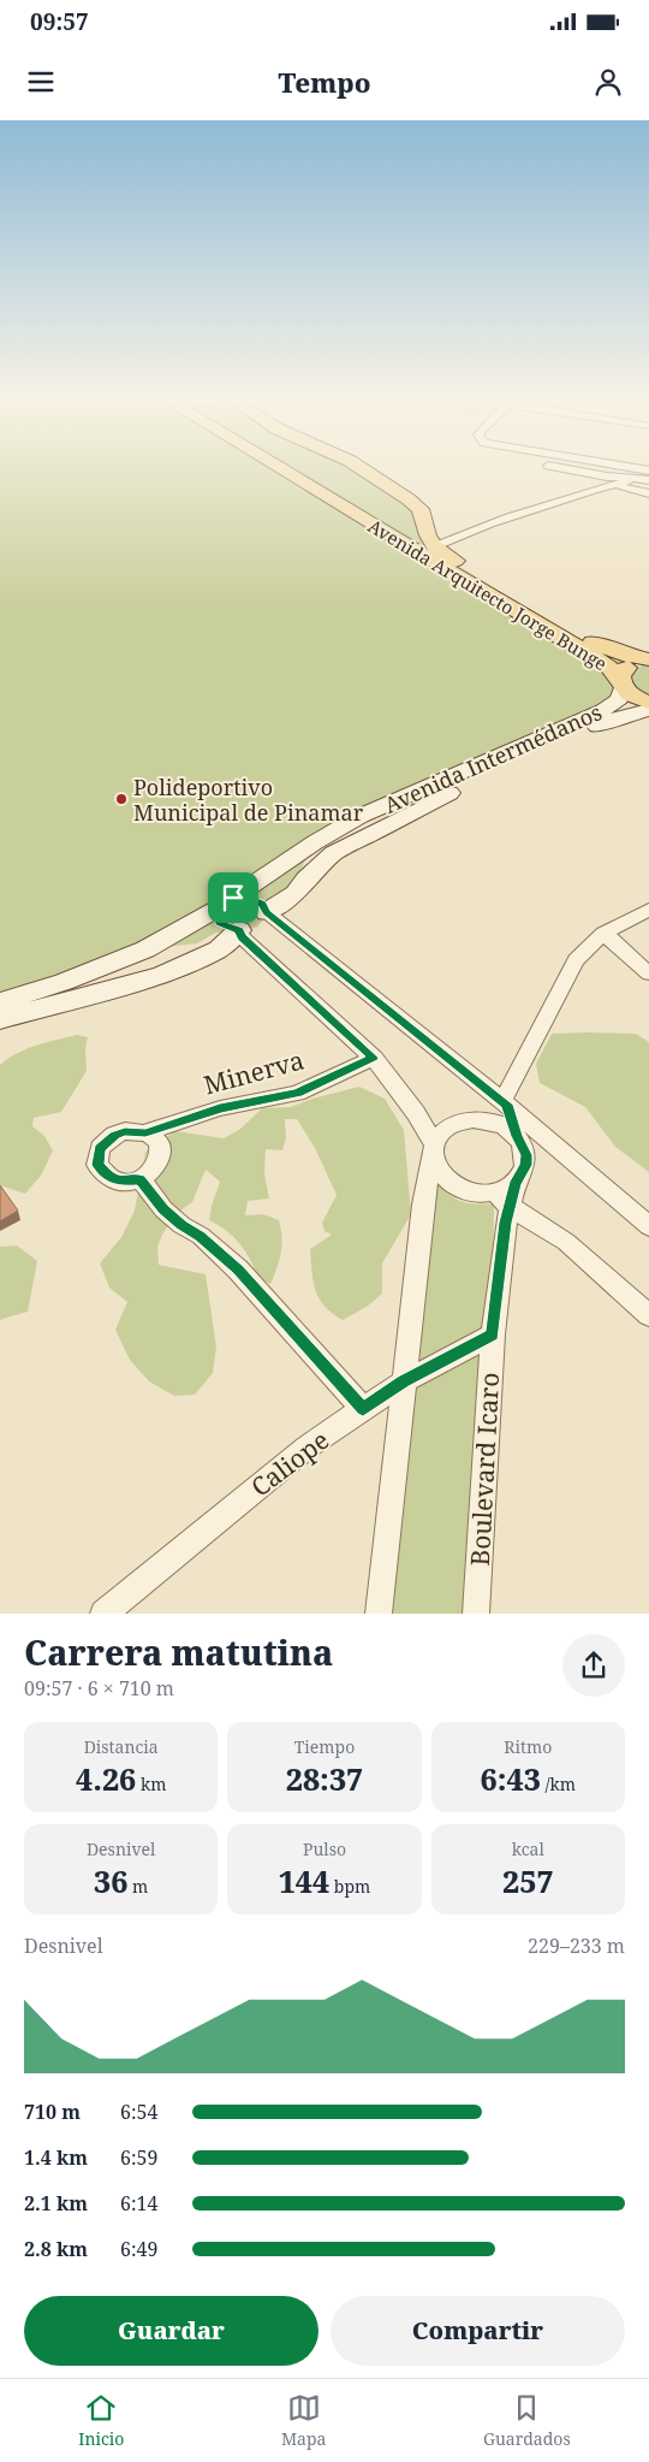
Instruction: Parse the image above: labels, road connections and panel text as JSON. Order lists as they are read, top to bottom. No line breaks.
{"streets":{"main road":["Avenida Arquitecto Jorge Bunge","Avenida Intermédanos"],"street":["Minerva","Caliope","Boulevard Icaro"]},"crossings":[["Avenida Arquitecto Jorge Bunge","Avenida Intermédanos"],["Caliope","Boulevard Icaro"]],"places":["Polideportivo Municipal de Pinamar"],"page":{"status":"09:57","header":"Tempo","heading":["Carrera matutina","09:57 · 6 × 710 m"],"stats":[["Distancia","4.26 km"],["Tiempo","28:37"],["Ritmo","6:43 /km"],["Desnivel","36 m"],["Pulso","144 bpm"],["kcal","257"]],"chart":["Desnivel","229–233 m"],"list":[{"name":"710 m","note":"6:54"},{"name":"1.4 km","note":"6:59"},{"name":"2.1 km","note":"6:14"},{"name":"2.8 km","note":"6:49"}],"buttons":["Guardar","Compartir"],"tabs":["Inicio","Mapa","Guardados"]}}
